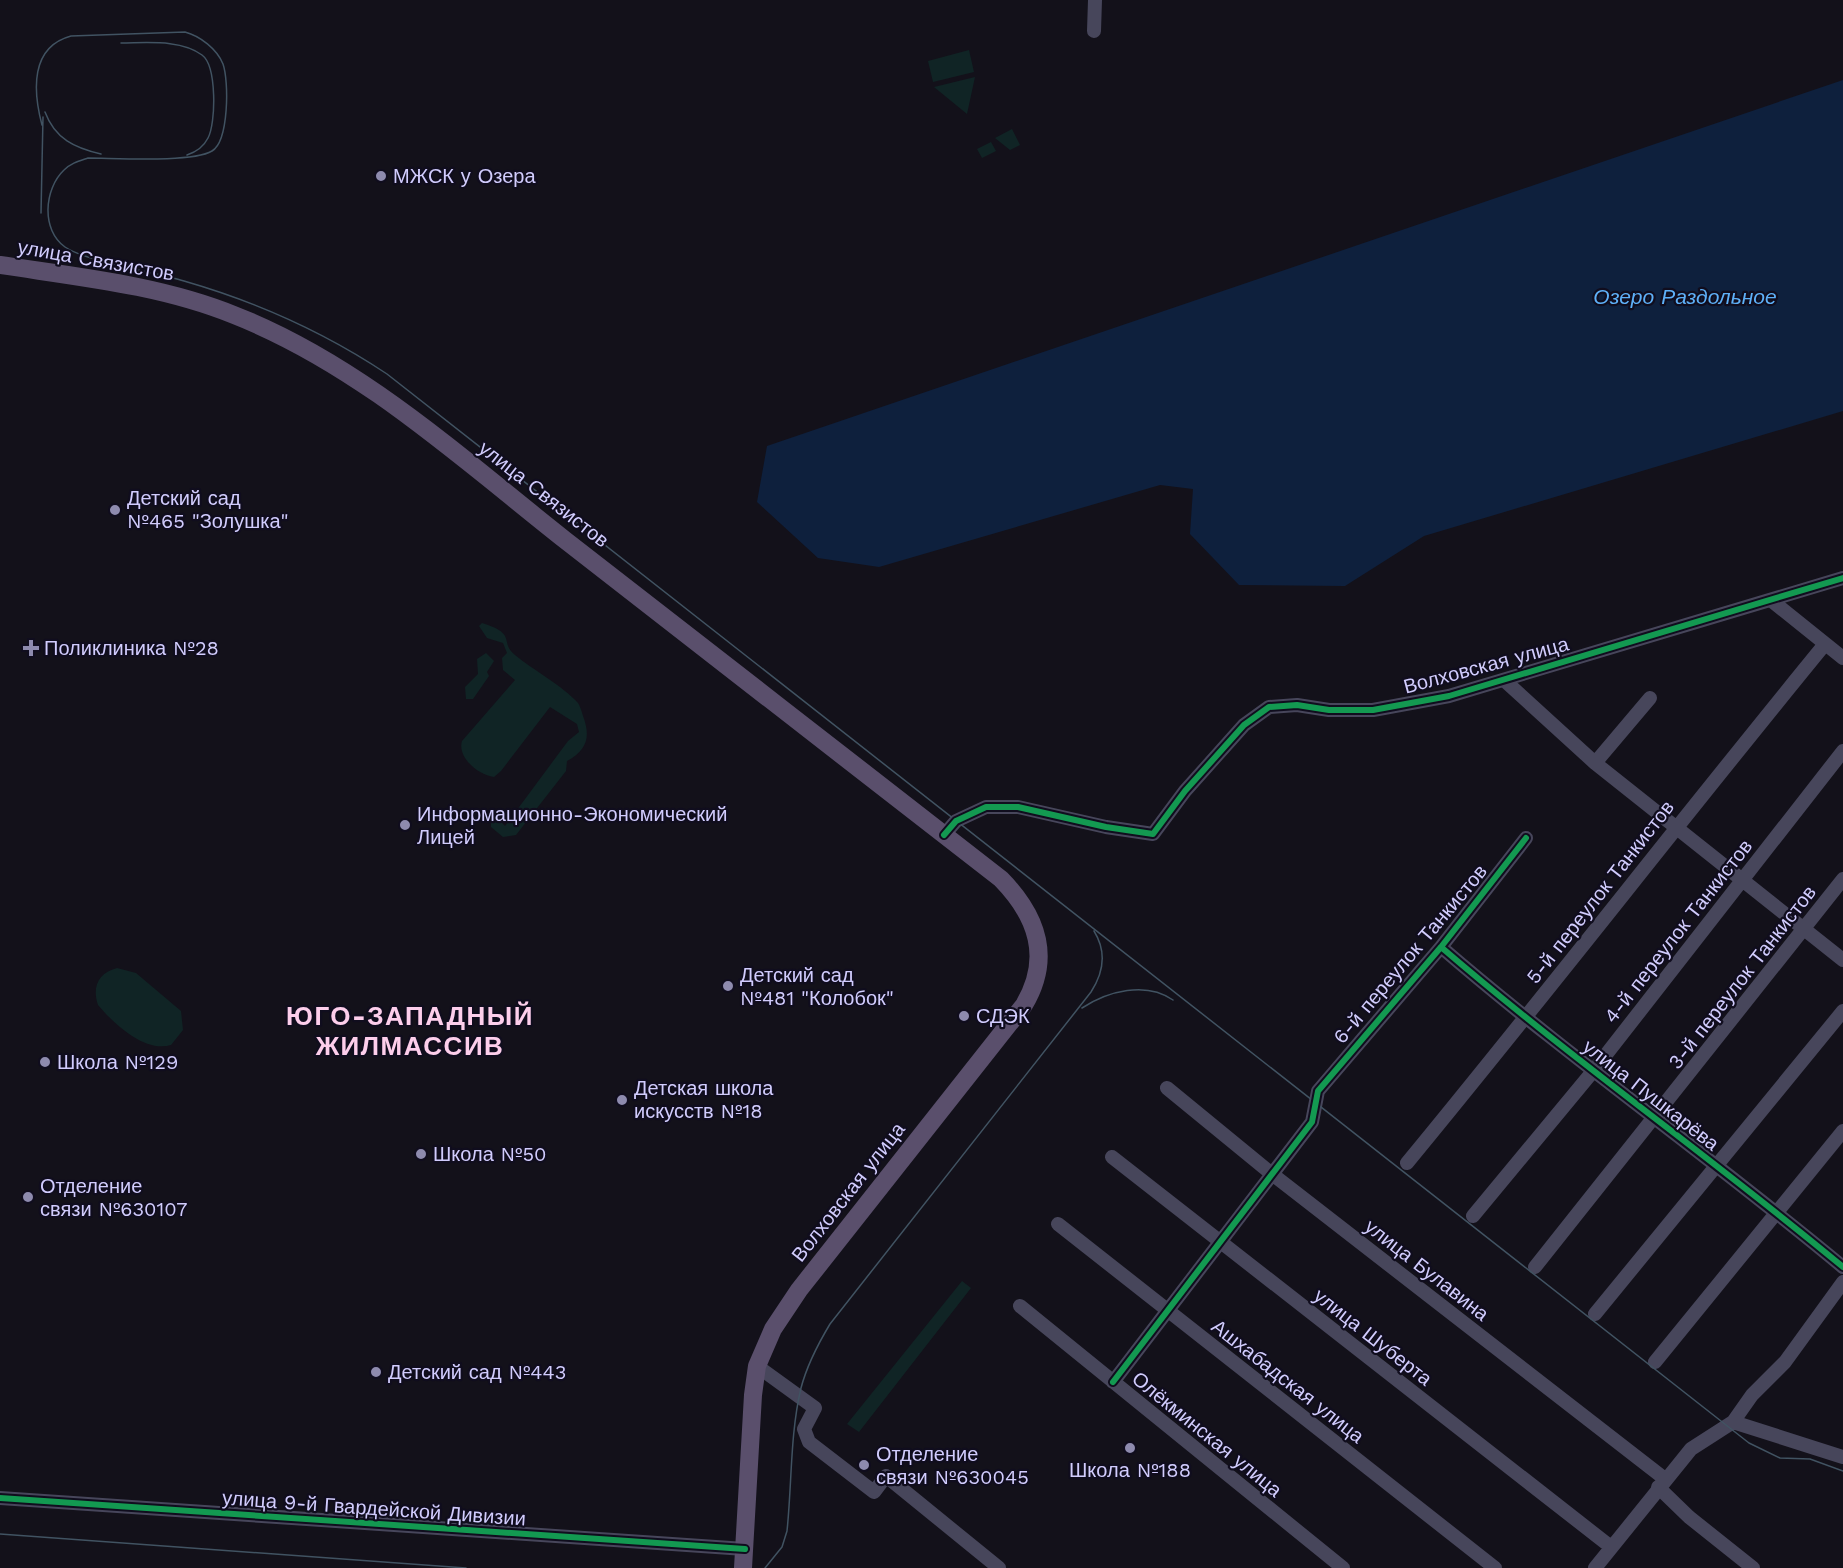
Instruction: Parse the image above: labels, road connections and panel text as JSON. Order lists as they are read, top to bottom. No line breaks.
{"streets":{"main road":["улица Связистов","Волховская улица"],"street":["5-й переулок Танкистов","4-й переулок Танкистов","6-й переулок Танкистов","3-й переулок Танкистов","улица Пушкарёва","улица Булавина","улица Шуберта","Ашхабадская улица","Олёкминская улица","улица 9-й Гвардейской Дивизии"]},"crossings":[["улица Связистов","Волховская улица"],["Волховская улица","улица 9-й Гвардейской Дивизии"],["5-й переулок Танкистов","улица Пушкарёва"],["4-й переулок Танкистов","улица Пушкарёва"],["6-й переулок Танкистов","улица Пушкарёва"],["6-й переулок Танкистов","улица Булавина"],["3-й переулок Танкистов","улица Пушкарёва"]],"districts":["ЮГО-ЗАПАДНЫЙ ЖИЛМАССИВ"],"water":["Озеро Раздольное"],"places":{"other":["МЖСК у Озера","Детский сад №465 \"Золушка\"","Информационно-Экономический Лицей","Детский сад №481 \"Колобок\"","СДЭК","Школа №129","Детская школа искусств №18","Школа №50","Отделение связи №630107","Детский сад №443","Школа №188","Отделение связи №630045"],"health":["Поликлиника №28"]}}
